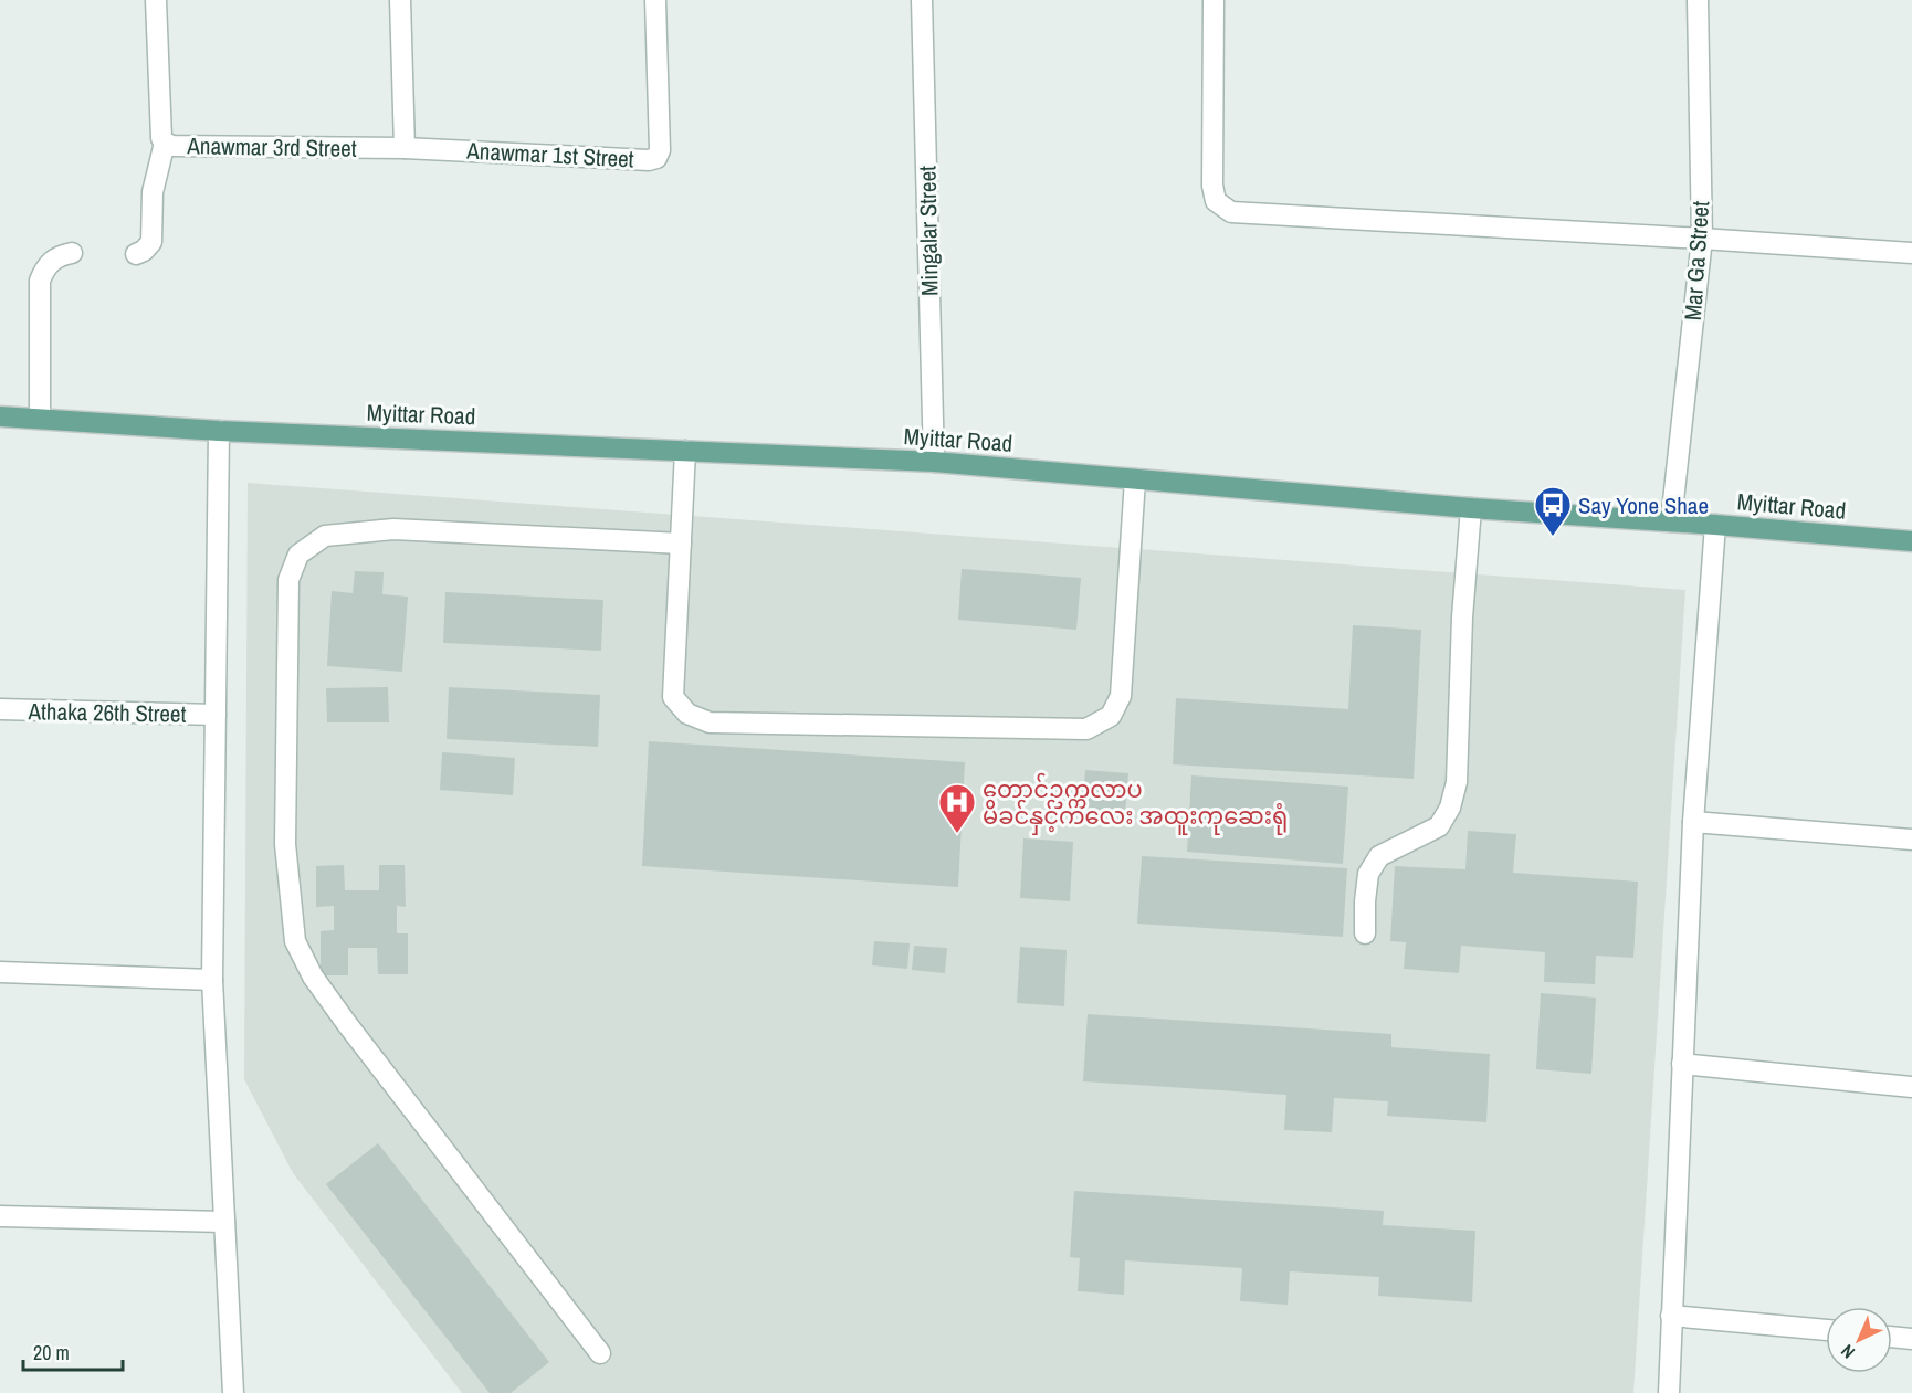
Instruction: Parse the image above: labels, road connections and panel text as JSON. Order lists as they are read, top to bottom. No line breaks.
{"streets":{"main road":["Myittar Road"],"street":["Anawmar 3rd Street","Anawmar 1st Street","Mingalar Street","Mar Ga Street","Athaka 26th Street"]},"crossings":[["Anawmar 3rd Street","Anawmar 1st Street"],["Mingalar Street","Myittar Road"],["Mar Ga Street","Myittar Road"]],"places":{"bus stop":["Say Yone Shae"],"hospital":["တောင်ဥက္ကလာပ မိခင်နှင့်ကလေး အထူးကုဆေးရုံ"]},"scale_bar":"20 m","north":"bottom left"}
